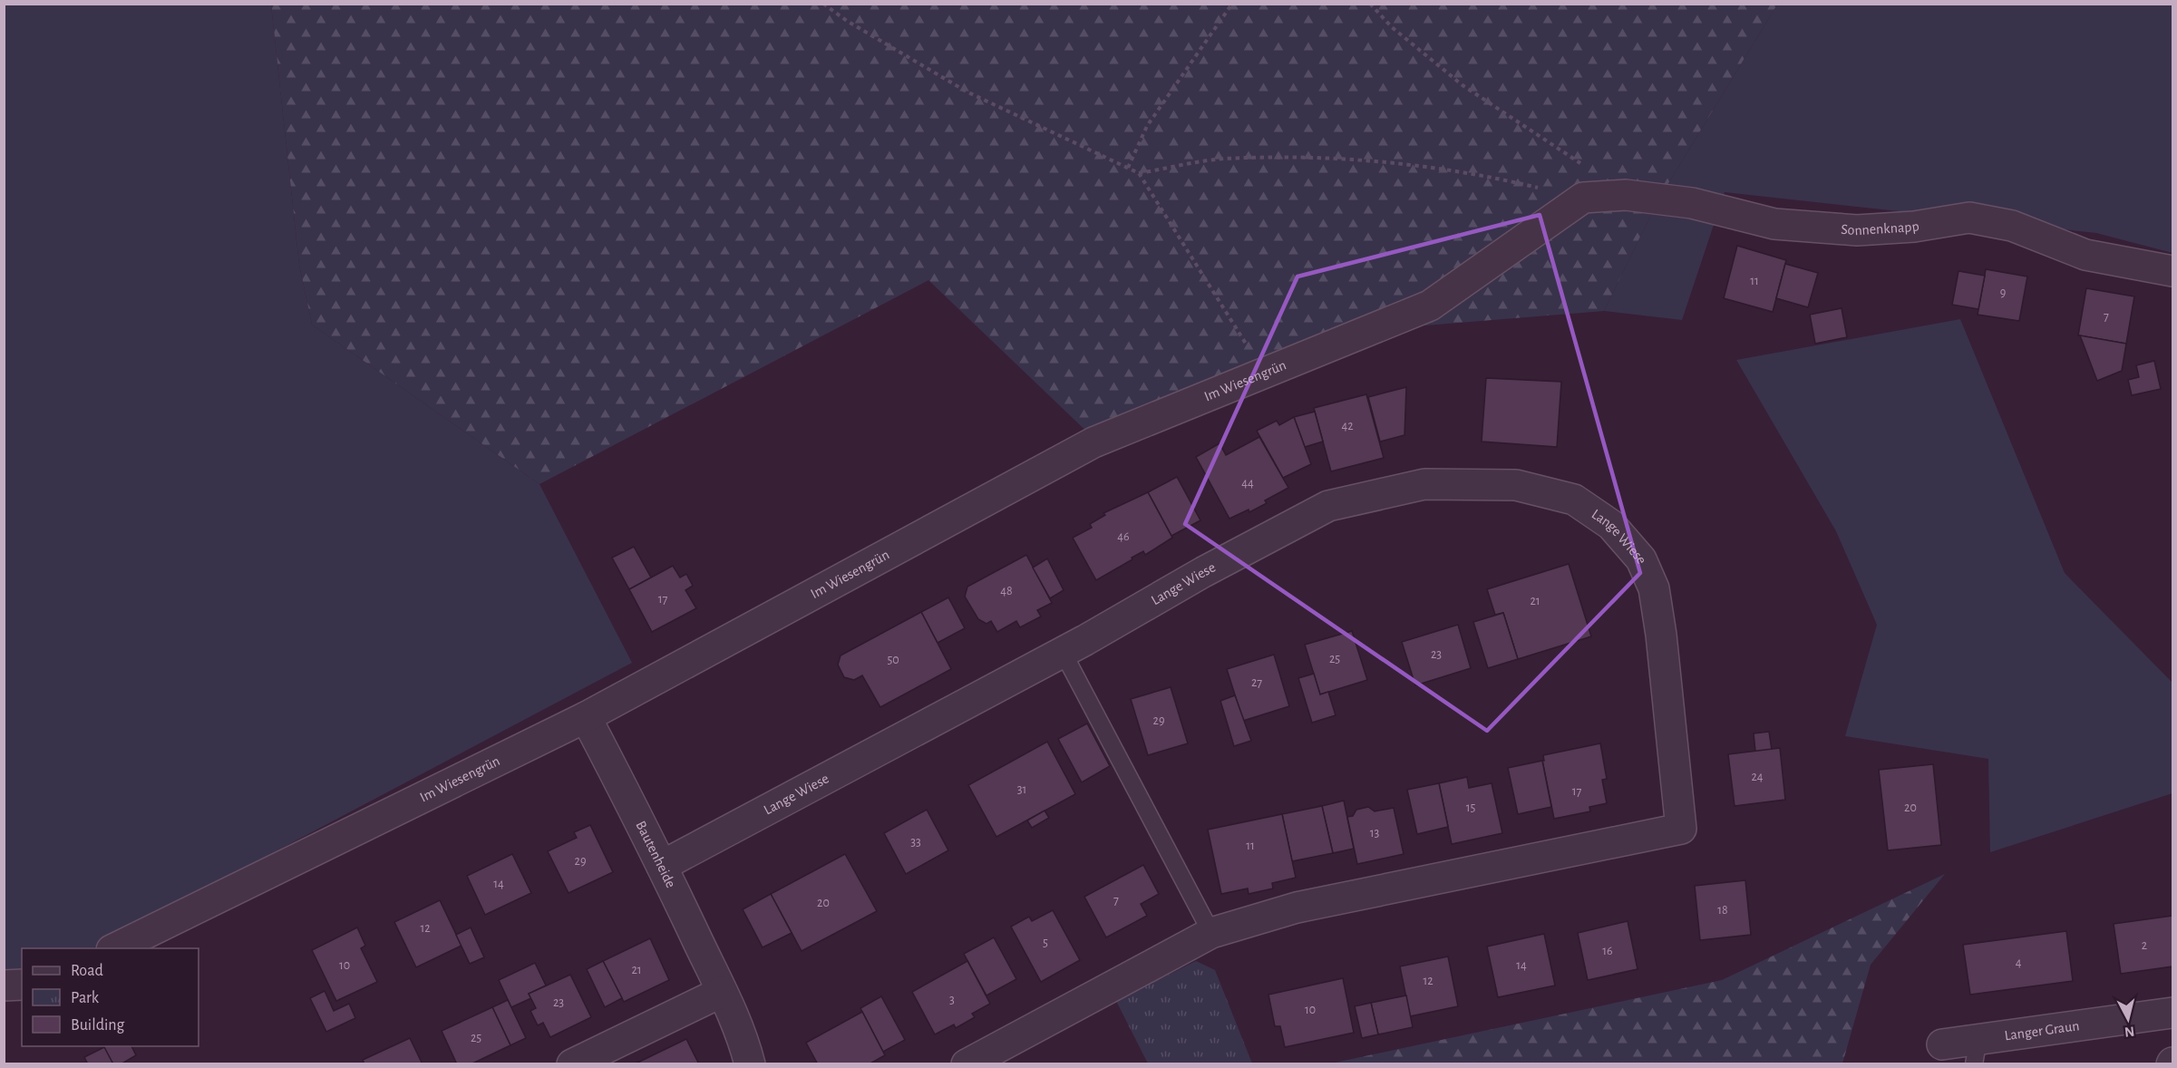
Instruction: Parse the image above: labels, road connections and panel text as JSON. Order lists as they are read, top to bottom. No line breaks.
{"streets":{"street":["Sonnenknapp","Im Wiesengrün","Lange Wiese","Bautenheide","Langer Graun"]},"crossings":[["Sonnenknapp","Im Wiesengrün"],["Im Wiesengrün","Bautenheide"],["Lange Wiese","Bautenheide"]],"house_numbers":["11","9","7","42","44","46","48","17","21","23","25","50","27","29","24","31","17","15","20","13","33","11","29","14","7","20","18","12","5","2","16","4","10","14","21","12","3","23","10","25"],"legend":["Road","Park","Building"],"north":"bottom"}
